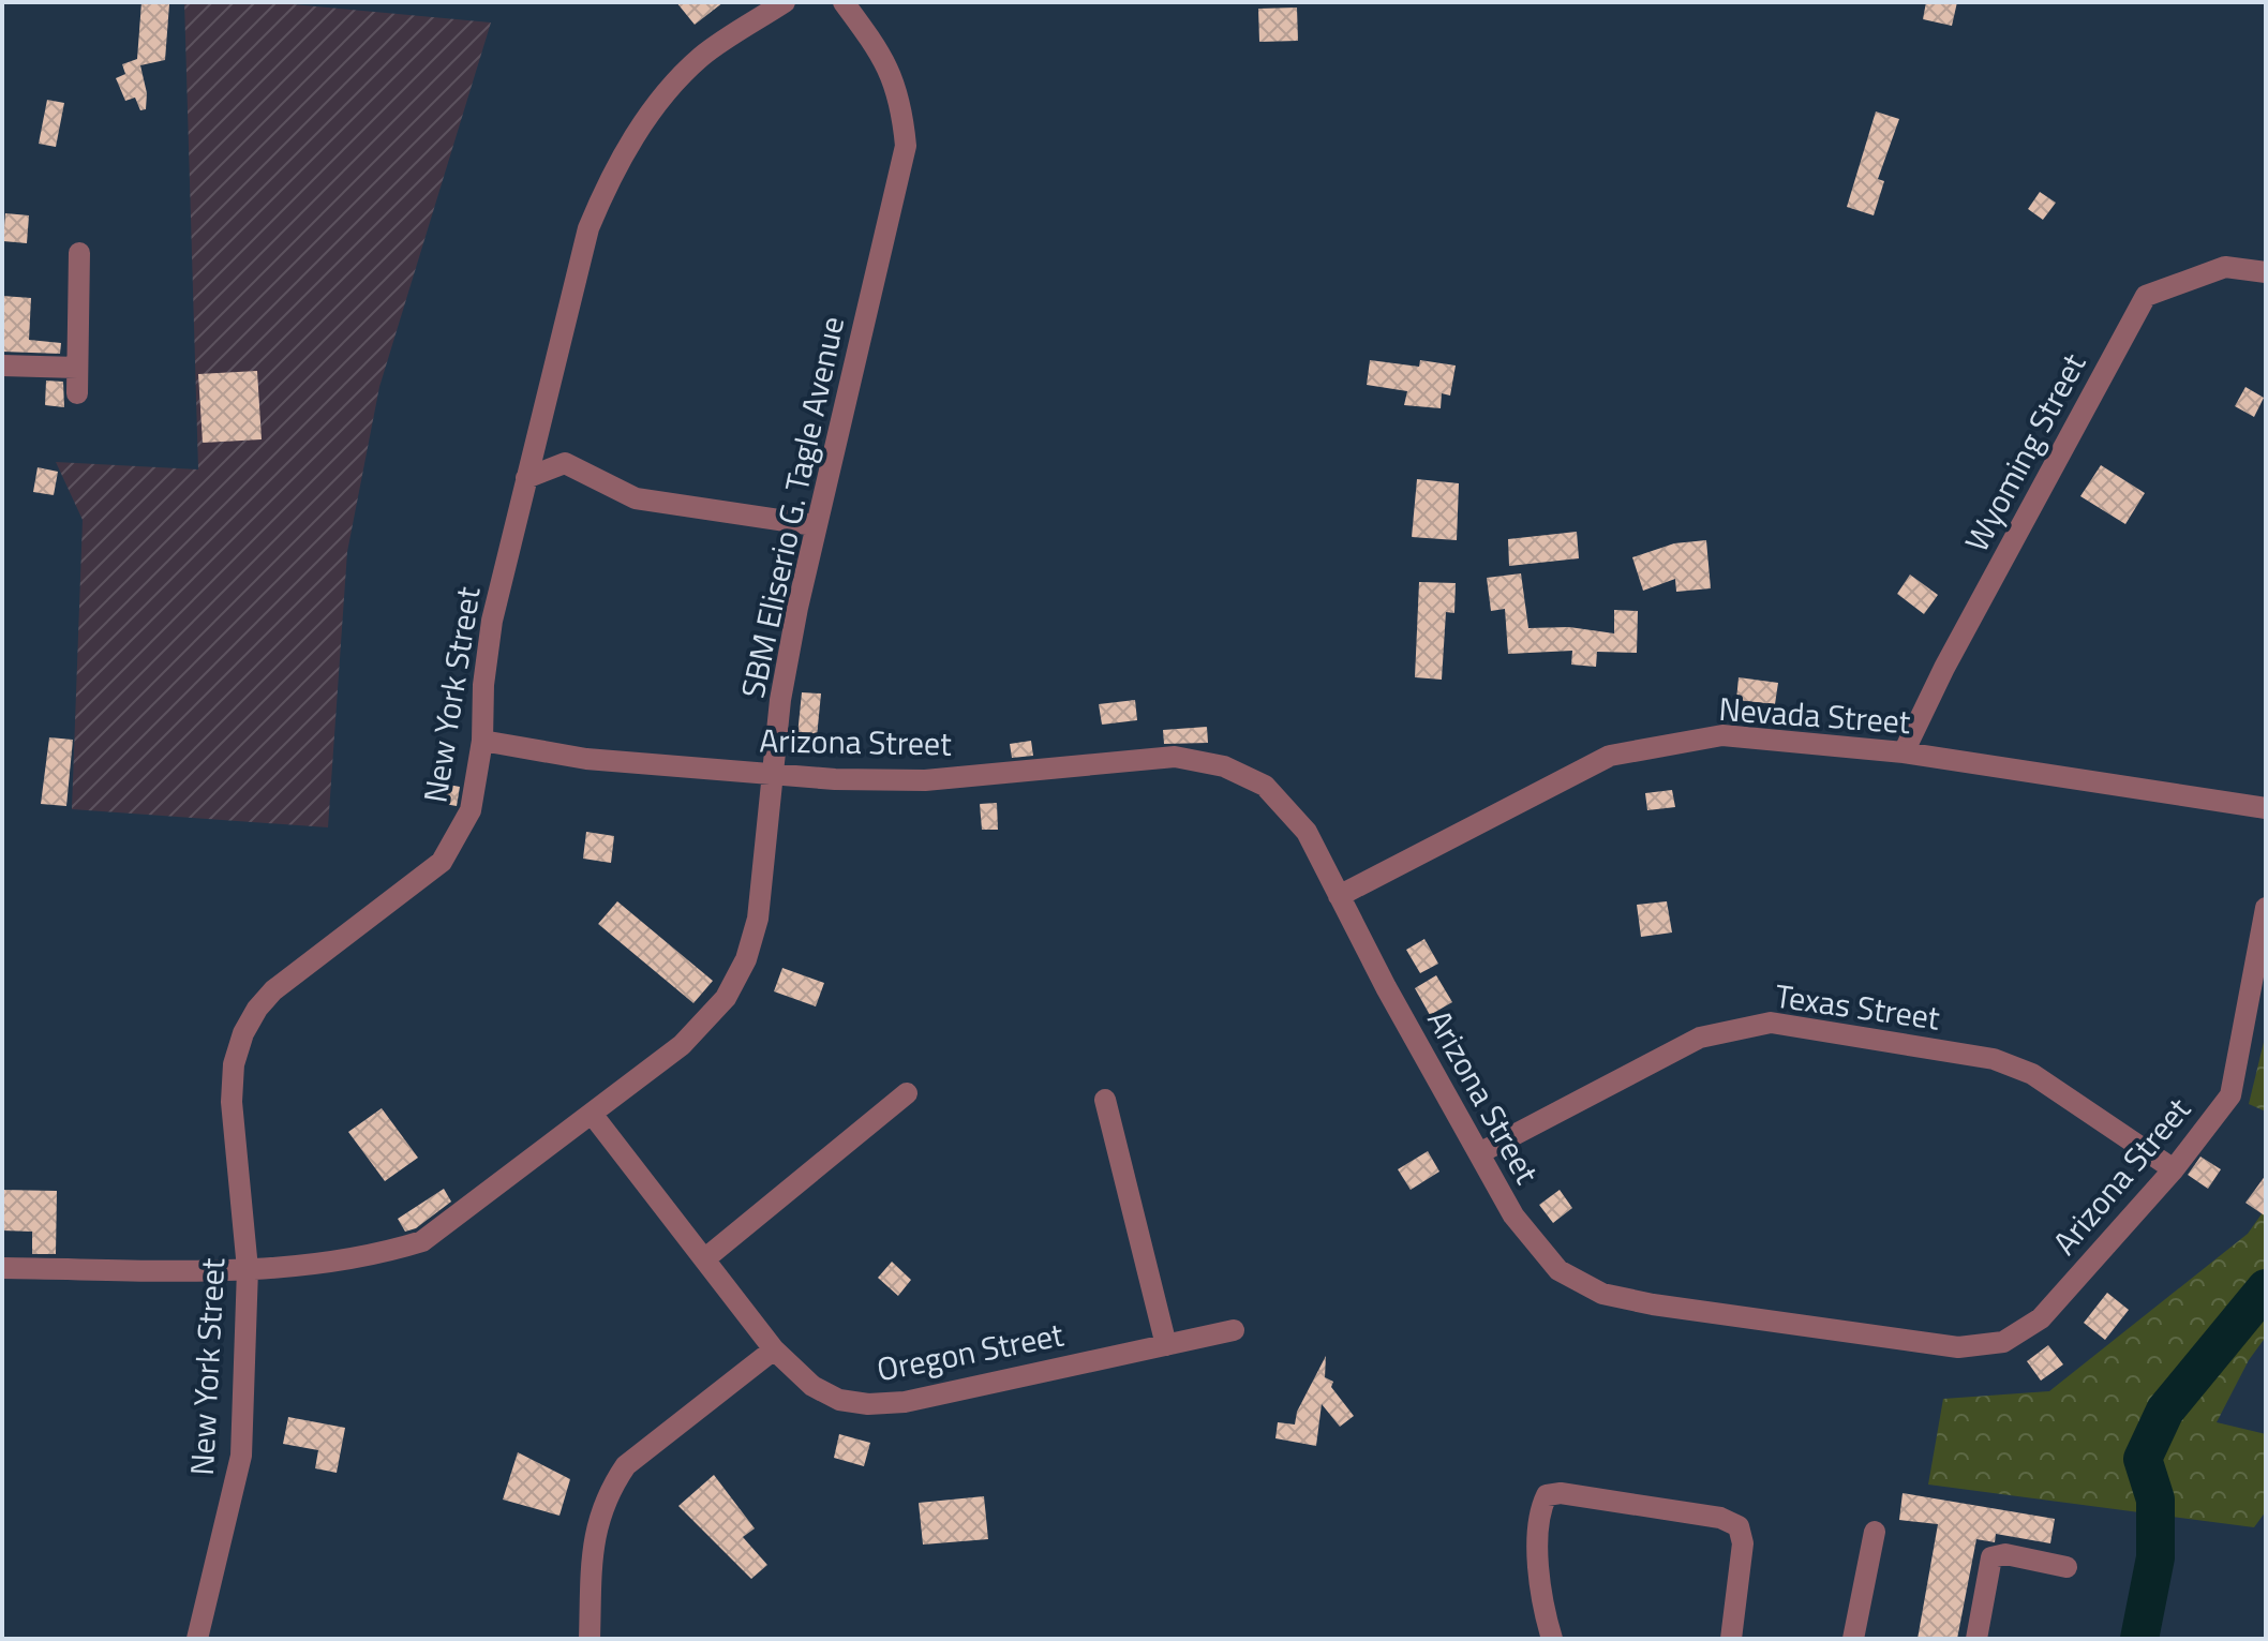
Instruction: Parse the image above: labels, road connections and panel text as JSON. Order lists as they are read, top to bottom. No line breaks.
{"streets":{"street":["Wyoming Street","SBM Eliserio G. Tagle Avenue","New York Street","Nevada Street","Arizona Street","Texas Street","Oregon Street"]},"crossings":[["Wyoming Street","Nevada Street"],["SBM Eliserio G. Tagle Avenue","New York Street"],["SBM Eliserio G. Tagle Avenue","Arizona Street"],["SBM Eliserio G. Tagle Avenue","Oregon Street"],["New York Street","Arizona Street"],["Nevada Street","Arizona Street"],["Arizona Street","Texas Street"]]}
